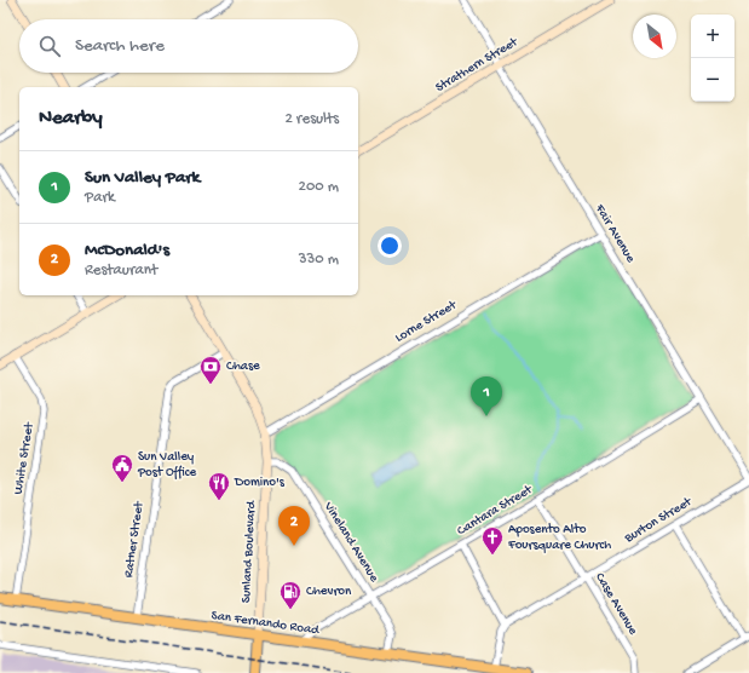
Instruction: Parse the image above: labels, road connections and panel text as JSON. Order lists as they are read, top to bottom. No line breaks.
{"streets":{"main road":["Strathern Street","Sunland Boulevard","San Fernando Road"],"street":["Fair Avenue","Lorne Street","White Street","Cantara Street","Burton Street","Ratner Street","Vineland Avenue","Case Avenue"]},"crossings":[["Strathern Street","Fair Avenue"],["Fair Avenue","Lorne Street"],["Fair Avenue","Cantara Street"],["Fair Avenue","Burton Street"],["Lorne Street","Sunland Boulevard"],["White Street","San Fernando Road"],["Cantara Street","Vineland Avenue"],["Cantara Street","Case Avenue"],["Cantara Street","San Fernando Road"],["Burton Street","Case Avenue"],["Ratner Street","San Fernando Road"],["Vineland Avenue","Sunland Boulevard"],["Vineland Avenue","San Fernando Road"],["Sunland Boulevard","San Fernando Road"]],"places":{"bank":["Chase"],"public building":["Sun Valley Post Office"],"restaurant":["Domino's"],"church":["Aposento Alto Foursquare Church"],"fuel station":["Chevron"]},"north":"bottom right","page":{"map_buttons":["+","−"],"search":"Search here","heading":["Nearby","2 results"],"list":[{"mark":"1","name":"Sun Valley Park","note":"Park","value":"200 m"},{"mark":"2","name":"McDonald's","note":"Restaurant","value":"330 m"}],"pins":["1","2"]}}
